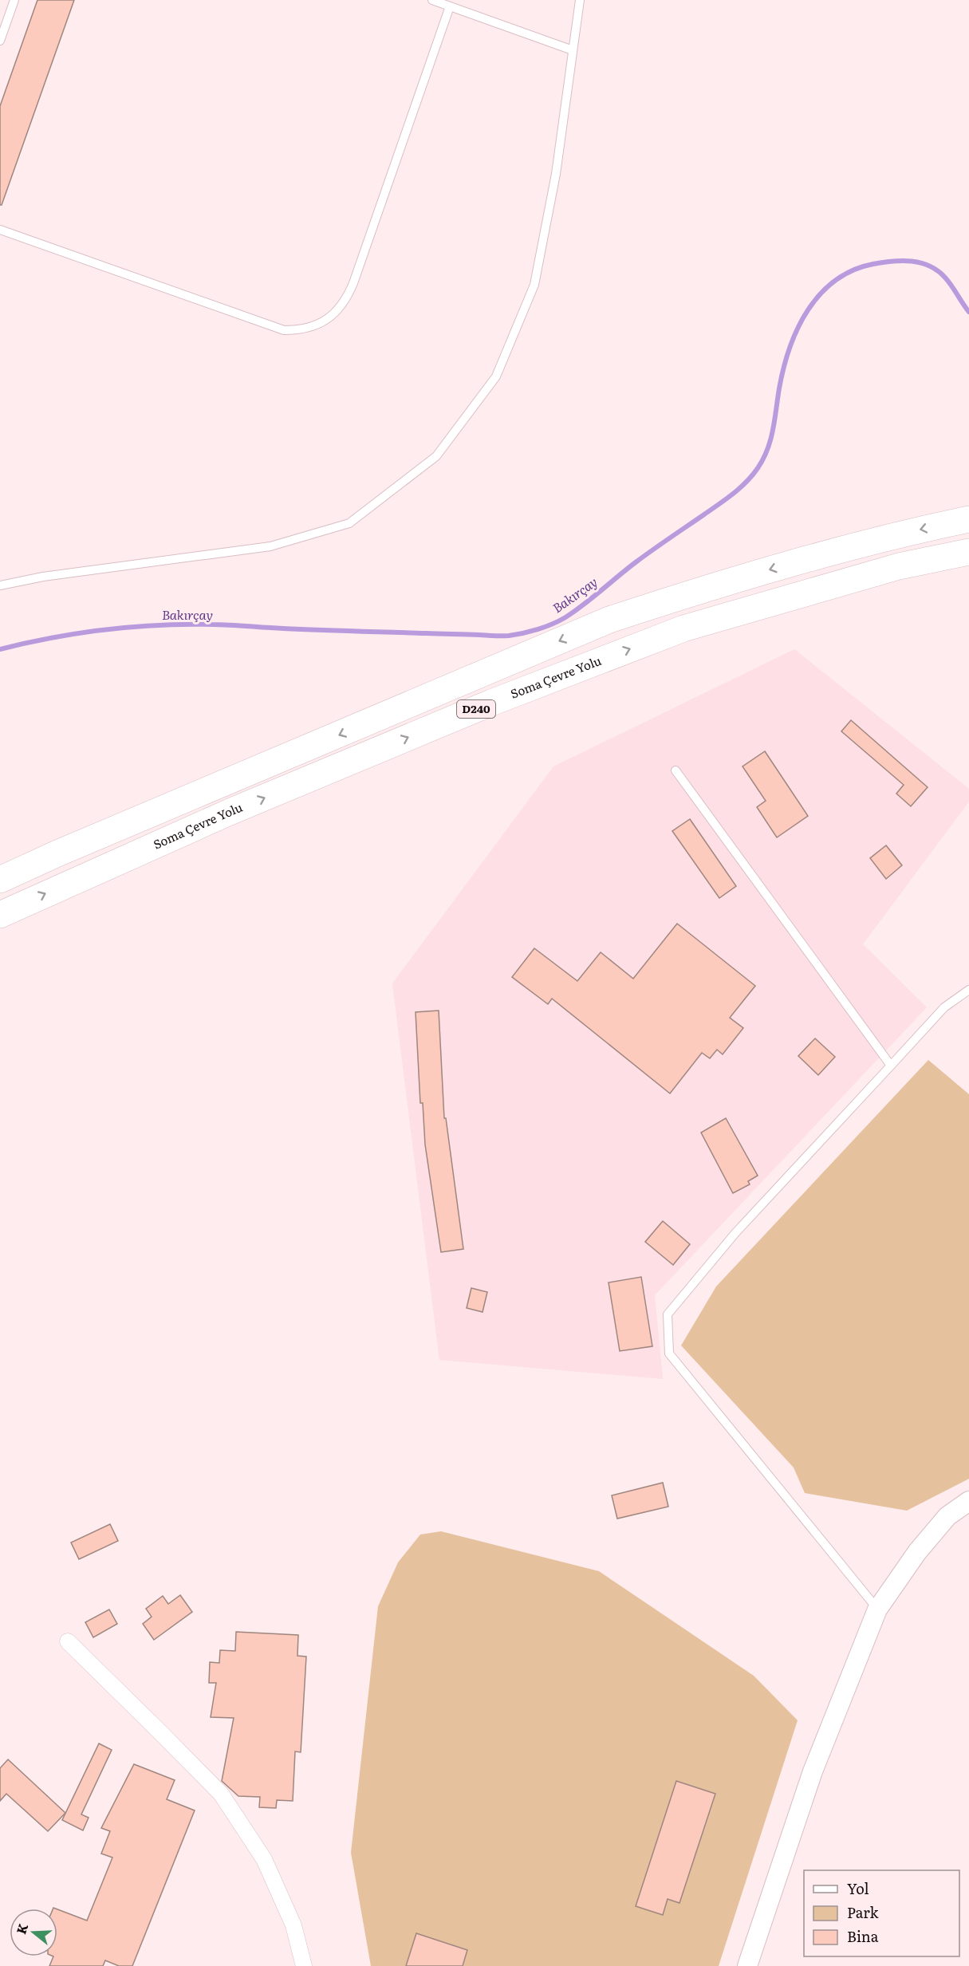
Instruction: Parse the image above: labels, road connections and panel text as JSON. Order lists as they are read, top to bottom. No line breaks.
{"streets":{"highway":["Soma Çevre Yolu","D240"]},"water":["Bakırçay"],"legend":["Yol","Park","Bina"],"north":"left"}
